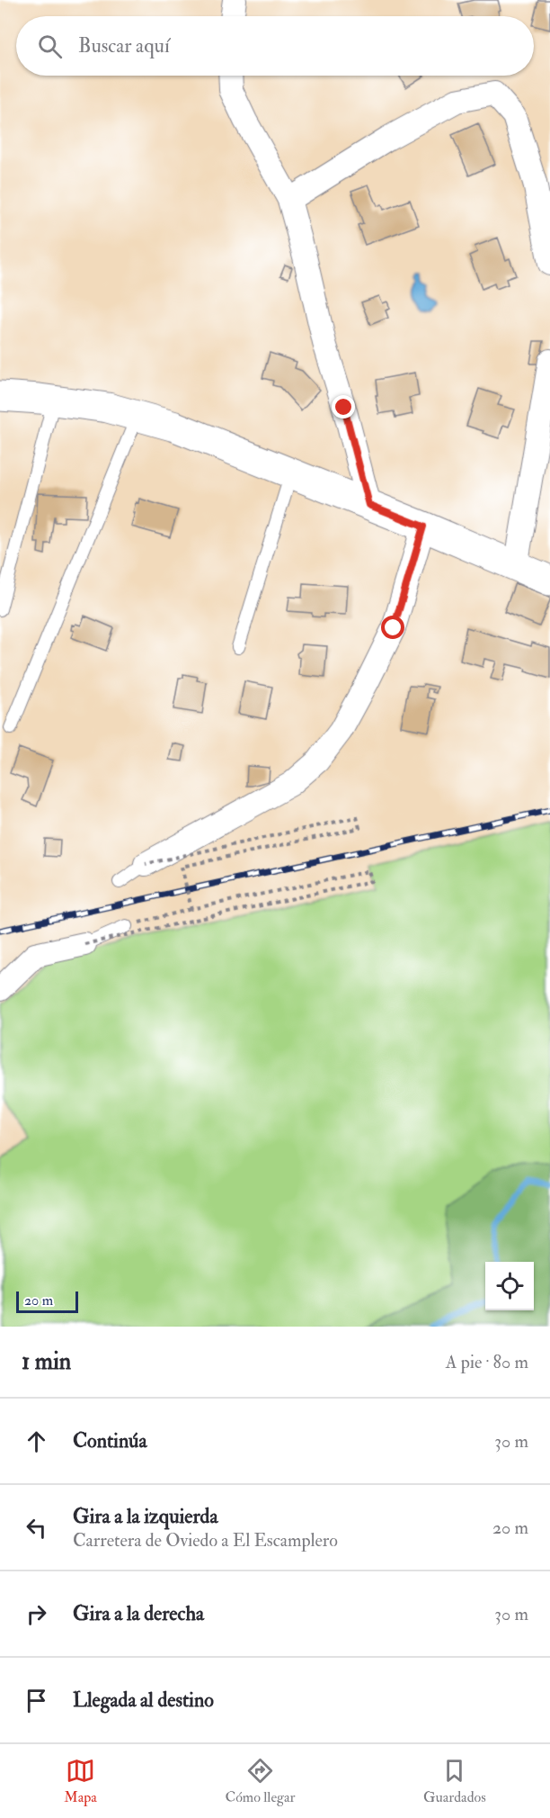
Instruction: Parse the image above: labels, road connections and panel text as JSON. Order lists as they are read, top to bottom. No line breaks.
{"scale_bar":"20 m","page":{"search":"Buscar aquí","scale":"20 m","heading":["1 min","A pie · 80 m"],"list":[["Continúa","30 m"],["Gira a la izquierda","Carretera de Oviedo a El Escamplero","20 m"],["Gira a la derecha","30 m"],"Llegada al destino"],"nav":["Mapa","Cómo llegar","Guardados"]}}
